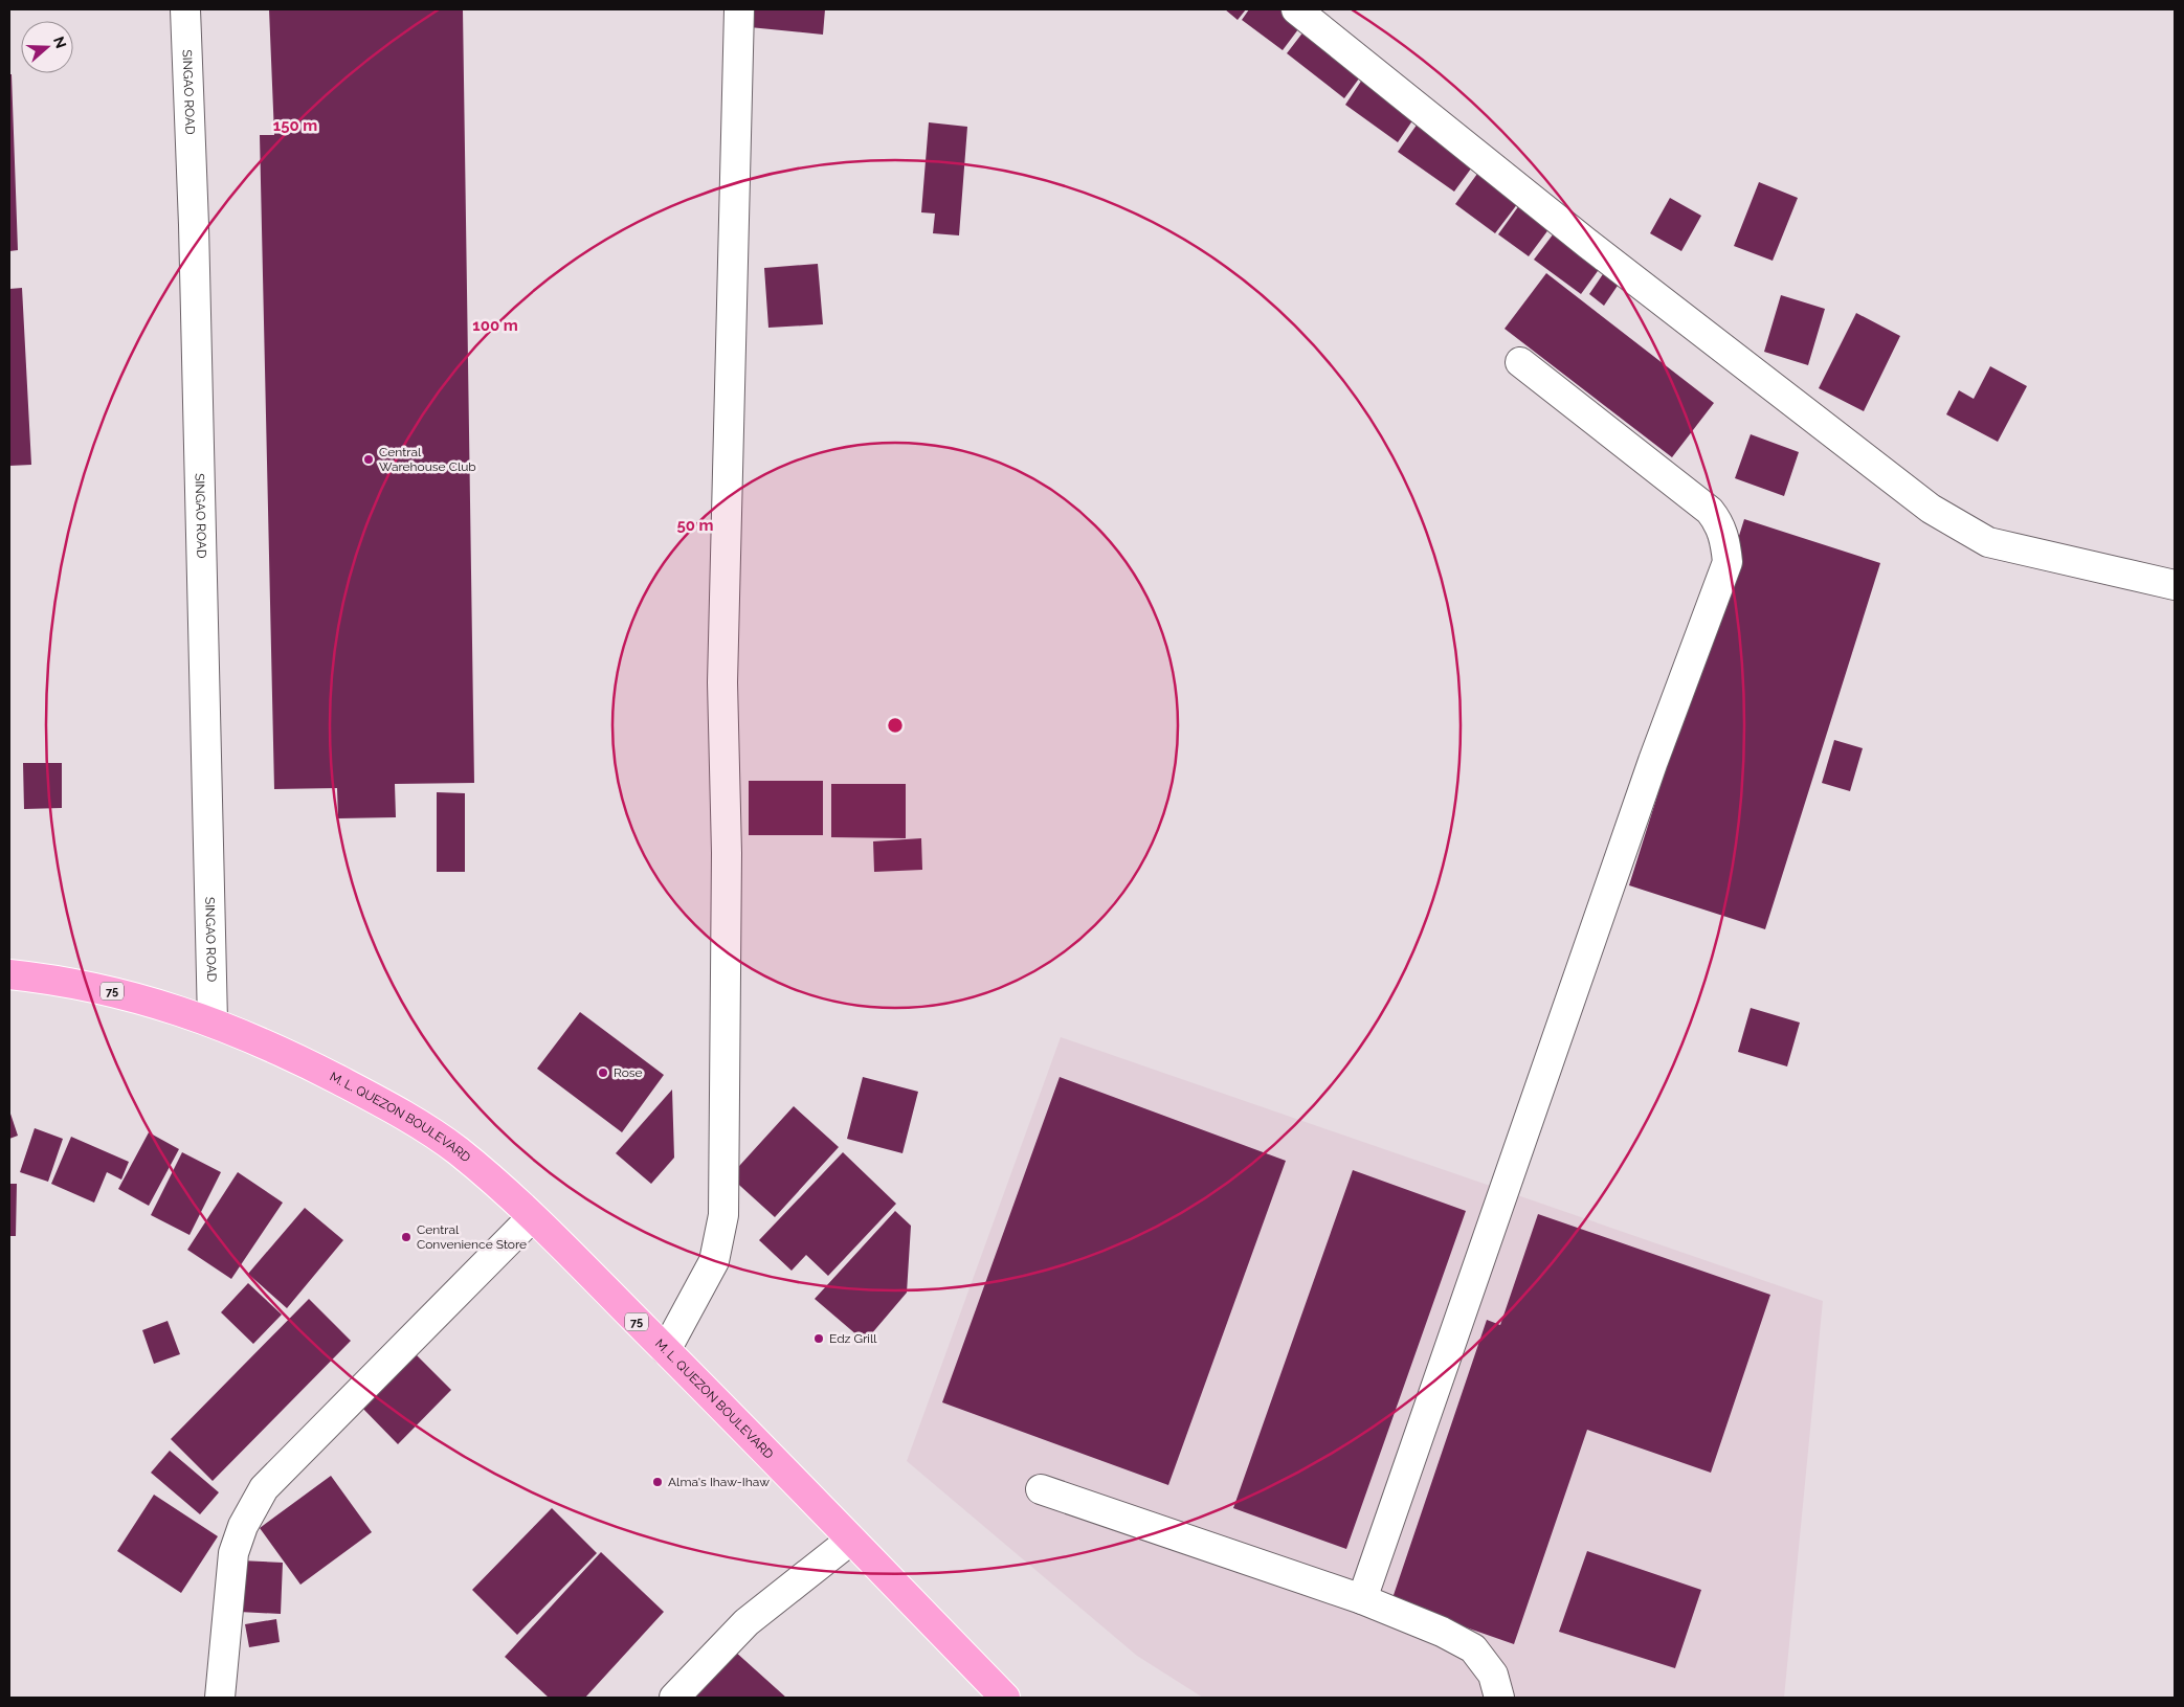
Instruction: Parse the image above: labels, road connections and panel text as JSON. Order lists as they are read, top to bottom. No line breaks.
{"streets":{"highway":["75","M. L. QUEZON BOULEVARD"],"street":["SINGAO ROAD"]},"crossings":[["SINGAO ROAD","75"],["SINGAO ROAD","M. L. QUEZON BOULEVARD"],["75","M. L. QUEZON BOULEVARD"]],"places":["Central Warehouse Club","Rose","Central Convenience Store","Edz Grill","Alma's Ihaw-Ihaw"],"north":"right","rings":["150 m","100 m","50 m"]}
